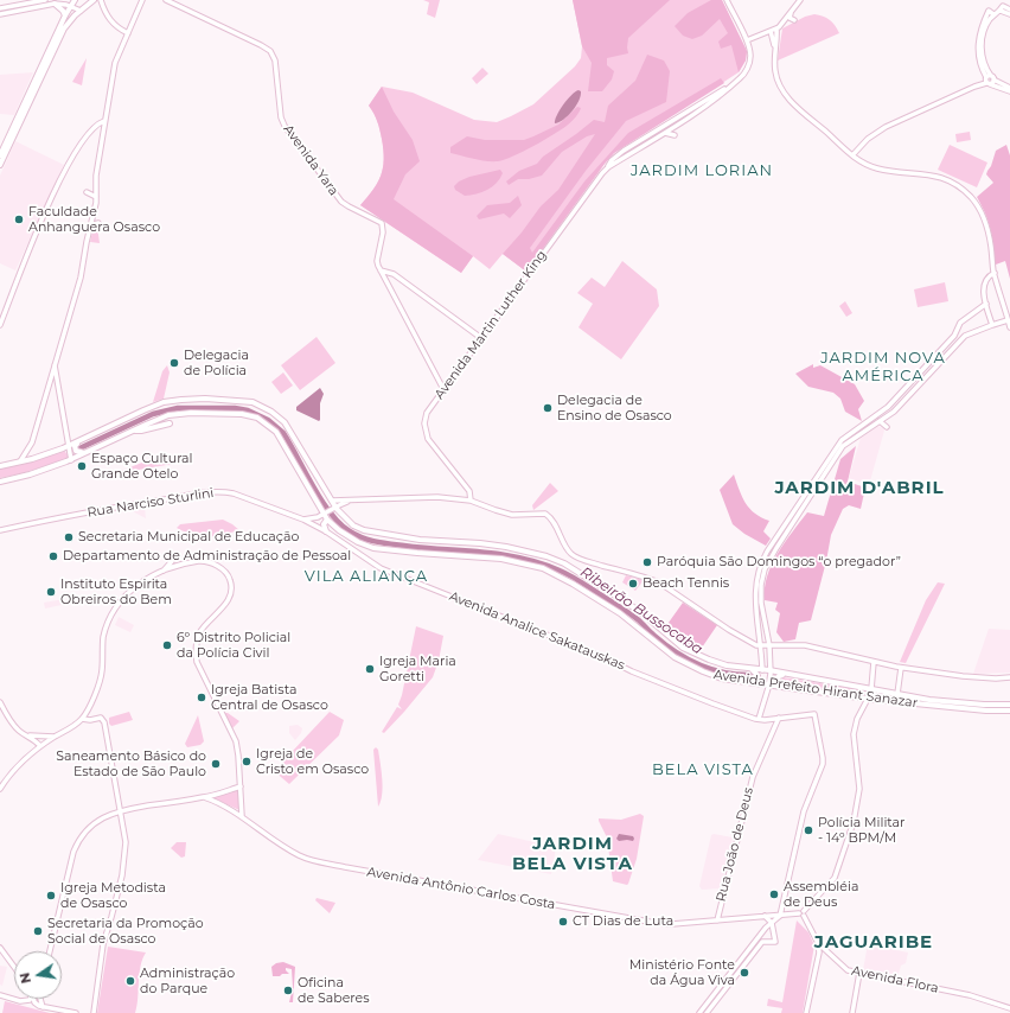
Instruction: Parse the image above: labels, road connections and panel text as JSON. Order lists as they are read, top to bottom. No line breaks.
{"streets":{"main road":["Avenida Yara","Avenida Martin Luther King","Rua Narciso Sturlini","Avenida Analice Sakatauskas","Avenida Prefeito Hirant Sanazar","Rua João de Deus","Avenida Antônio Carlos Costa","Avenida Flora"]},"crossings":[["Rua Narciso Sturlini","Avenida Analice Sakatauskas"],["Rua Narciso Sturlini","Avenida Prefeito Hirant Sanazar"],["Avenida Analice Sakatauskas","Rua João de Deus"],["Avenida Analice Sakatauskas","Avenida Antônio Carlos Costa"],["Rua João de Deus","Avenida Antônio Carlos Costa"],["Avenida Antônio Carlos Costa","Avenida Flora"]],"districts":["JARDIM LORIAN","JARDIM NOVA AMÉRICA","JARDIM D'ABRIL","VILA ALIANÇA","BELA VISTA","JARDIM BELA VISTA","JAGUARIBE"],"water":["Ribeirão Bussocaba"],"places":["Faculdade Anhanguera Osasco","Delegacia de Polícia","Delegacia de Ensino de Osasco","Espaço Cultural Grande Otelo","Secretaria Municipal de Educação","Departamento de Administração de Pessoal","Paróquia São Domingos “o pregador”","Beach Tennis","Instituto Espirita Obreiros do Bem","6º Distrito Policial da Polícia Civil","Igreja Maria Goretti","Igreja Batista Central de Osasco","Igreja de Cristo em Osasco","Saneamento Básico do Estado de São Paulo","Polícia Militar - 14º BPM/M","Assembléia de Deus","Igreja Metodista de Osasco","CT Dias de Luta","Secretaria da Promoção Social de Osasco","Ministério Fonte da Água Viva","Administração do Parque","Oficina de Saberes"],"north":"left"}
